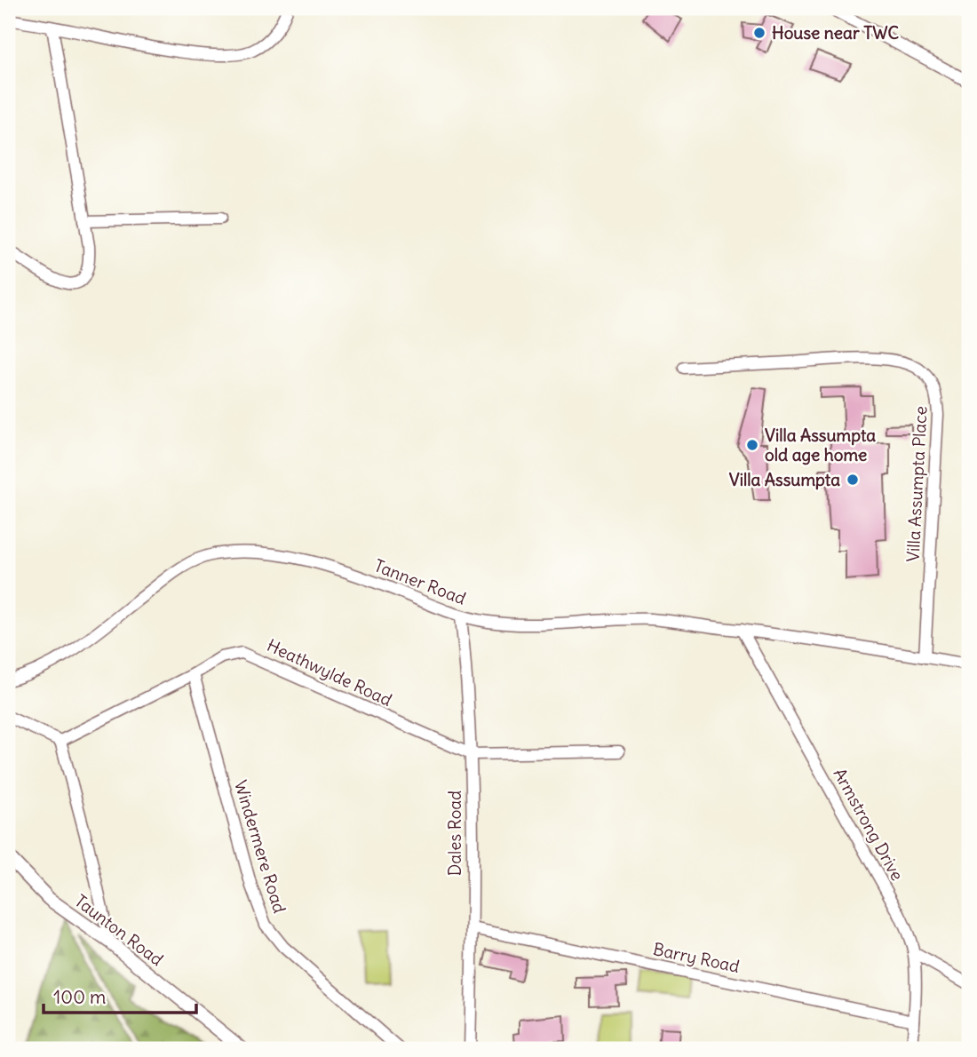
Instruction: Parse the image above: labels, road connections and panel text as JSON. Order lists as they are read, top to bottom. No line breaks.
{"streets":{"street":["Villa Assumpta Place","Tanner Road","Heathwylde Road","Armstrong Drive","Dales Road","Windermere Road","Taunton Road","Barry Road"]},"crossings":[["Villa Assumpta Place","Tanner Road"],["Tanner Road","Armstrong Drive"],["Tanner Road","Dales Road"],["Heathwylde Road","Dales Road"],["Heathwylde Road","Windermere Road"],["Armstrong Drive","Barry Road"],["Dales Road","Barry Road"]],"places":["House near TWC","Villa Assumpta old age home","Villa Assumpta"],"scale_bar":"100 m"}
